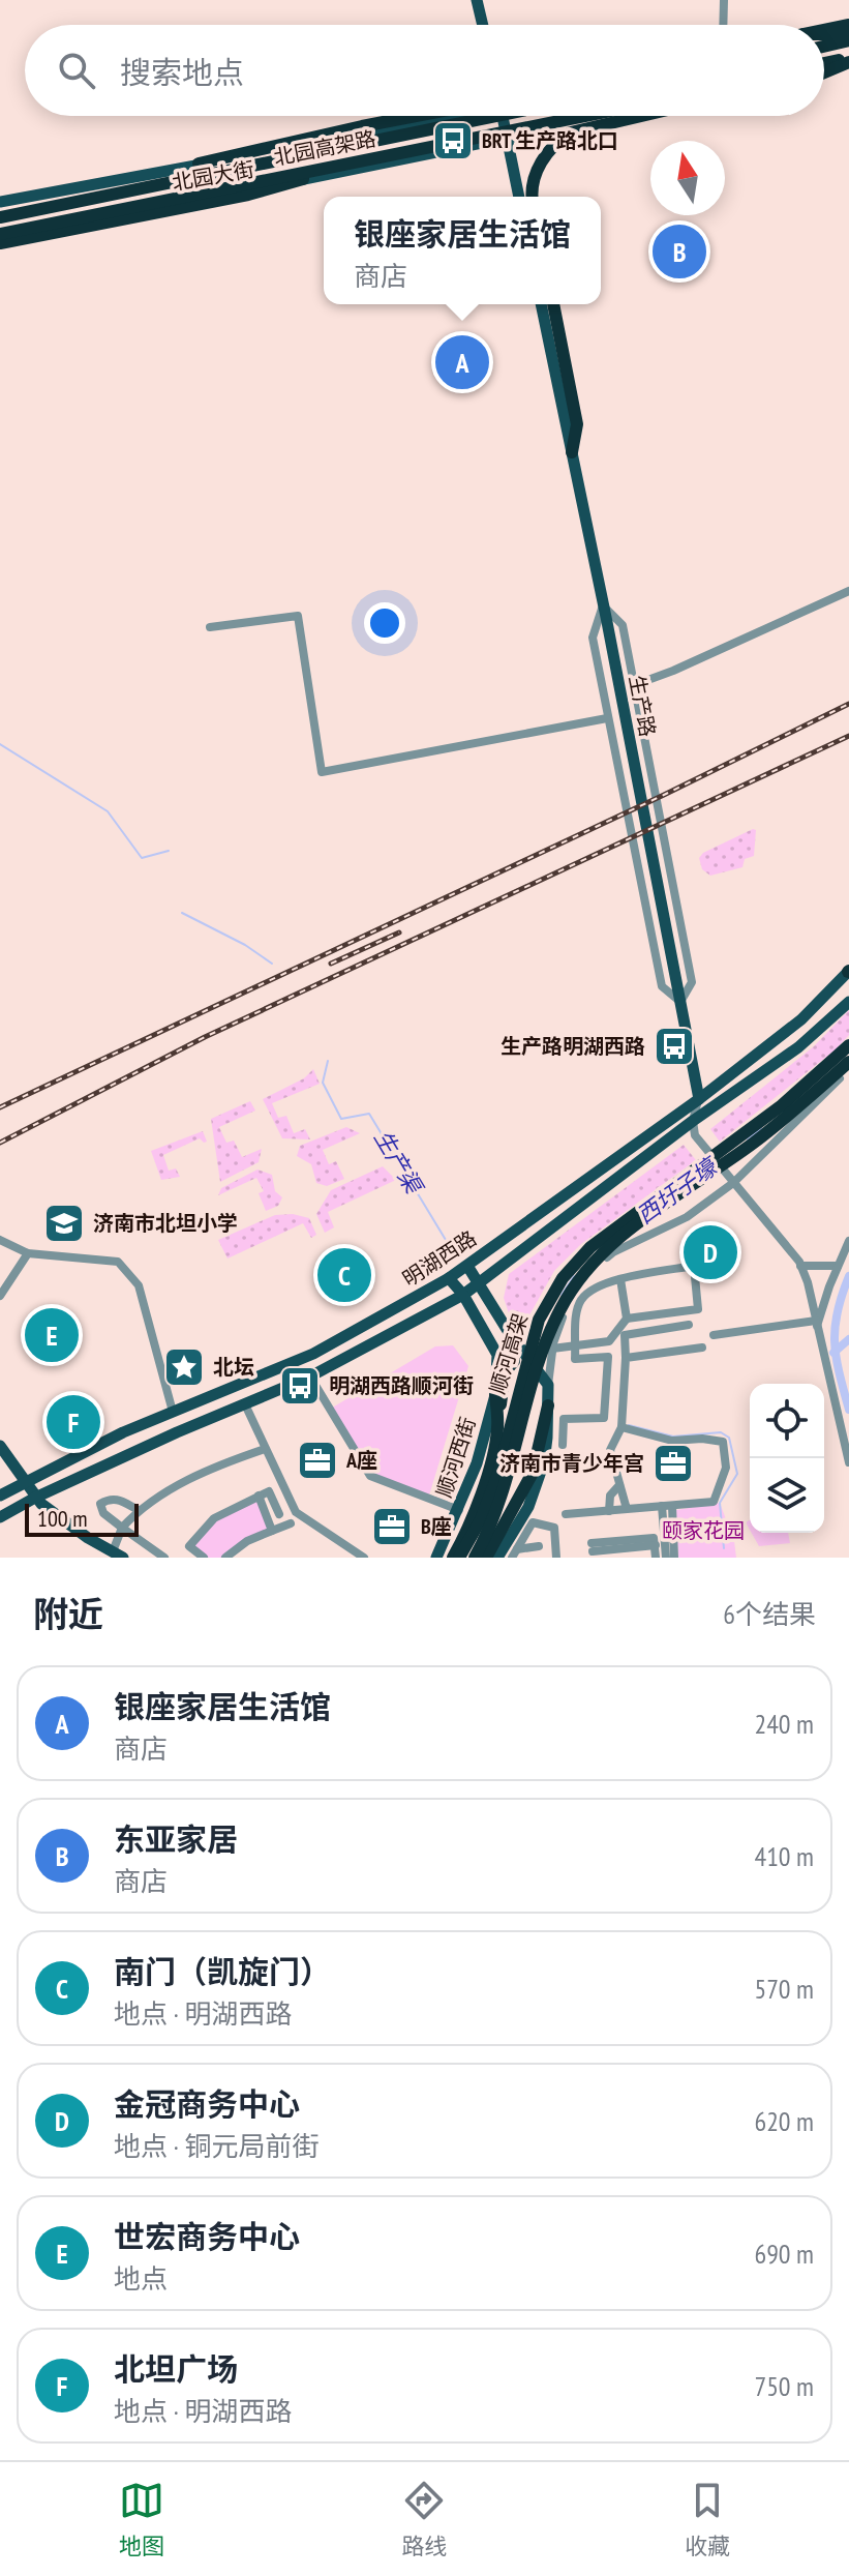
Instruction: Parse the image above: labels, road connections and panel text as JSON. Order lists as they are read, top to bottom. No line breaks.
{"streets":{"highway":["北园高架路","顺河高架"],"main road":["北园大街","生产路","明湖西路","顺河西街"]},"crossings":[["北园高架路","北园大街"],["生产路","明湖西路"],["明湖西路","顺河西街"]],"water":["生产渠","西圩子壕"],"parks":["颐家花园"],"places":{"bus stop":["BRT 生产路北口","生产路明湖西路","明湖西路顺河街"],"school or university":["济南市北坦小学"],"place":["北坛"],"office":["A座","济南市青少年宫","B座"]},"scale_bar":"100 m","north":"top","page":{"search":"搜索地点","popup":["银座家居生活馆","商店"],"pins":["B","A","D","C","E","F"],"scale":"100 m","heading":["附近","6个结果"],"list":[{"mark":"A","name":"银座家居生活馆","note":"商店","value":"240 m"},{"mark":"B","name":"东亚家居","note":"商店","value":"410 m"},{"mark":"C","name":"南门（凯旋门）","note":"地点 · 明湖西路","value":"570 m"},{"mark":"D","name":"金冠商务中心","note":"地点 · 铜元局前街","value":"620 m"},{"mark":"E","name":"世宏商务中心","note":"地点","value":"690 m"},{"mark":"F","name":"北坦广场","note":"地点 · 明湖西路","value":"750 m"}],"nav":["地图","路线","收藏"]}}
